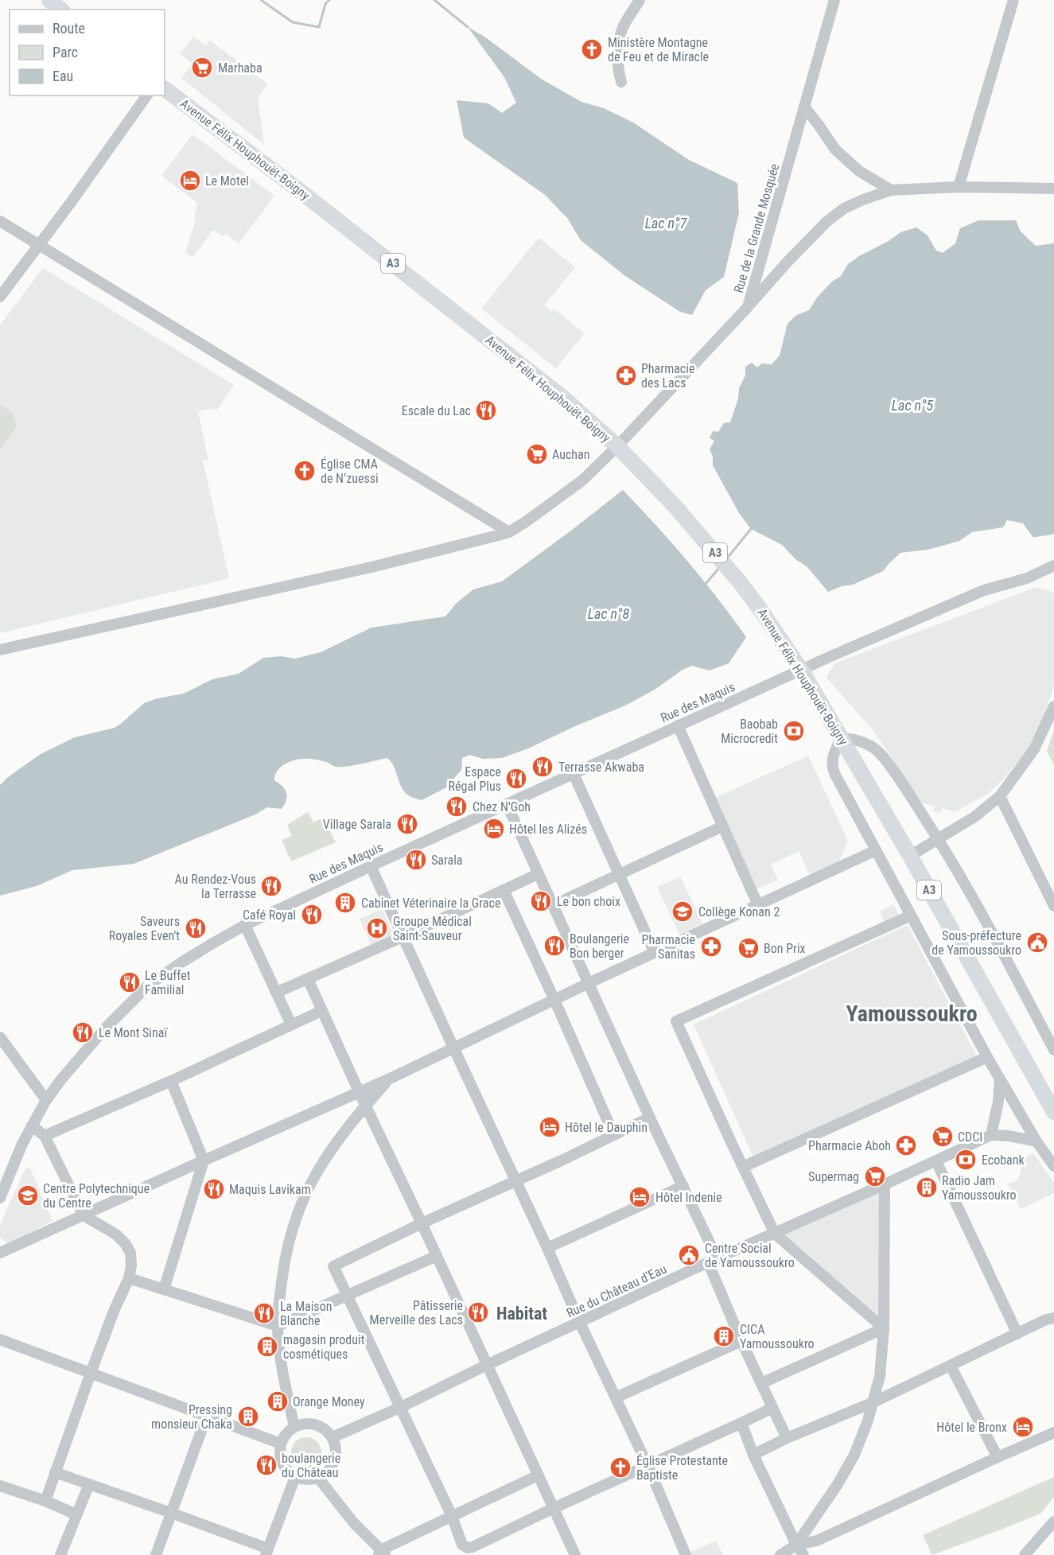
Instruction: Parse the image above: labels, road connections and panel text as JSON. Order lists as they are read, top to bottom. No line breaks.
{"streets":{"highway":["Avenue Félix Houphouët-Boigny","A3"],"street":["Rue de la Grande Mosquée","Rue des Maquis","Rue du Château d'Eau"]},"crossings":[["Avenue Félix Houphouët-Boigny","Rue de la Grande Mosquée"],["Avenue Félix Houphouët-Boigny","Rue des Maquis"]],"districts":["Yamoussoukro","Habitat"],"water":["Lac n°7","Lac n°5","Lac n°8"],"places":{"church":["Ministère Montagne de Feu et de Miracle","Église CMA de N’zuessi","Église Protestante Baptiste"],"supermarket":["Marhaba","Auchan","Bon Prix","CDCI","Supermag"],"hotel":["Le Motel","Hôtel les Alizés","Hôtel le Dauphin","Hôtel Indenie","Hôtel le Bronx"],"pharmacy":["Pharmacie des Lacs","Pharmacie Sanitas","Pharmacie Aboh"],"restaurant":["Escale du Lac","Terrasse Akwaba","Espace Régal Plus","Chez N'Goh","Village Sarala","Sarala","Au Rendez-Vous la Terrasse","Le bon choix","Café Royal","Saveurs Royales Even't","Boulangerie Bon berger","Le Buffet Familial","Le Mont Sinaï","Maquis Lavikam","Pâtisserie Merveille des Lacs","La Maison Blanche","boulangerie du Château"],"bank":["Baobab Microcredit","Ecobank"],"building":["Cabinet Véterinaire la Grace","Radio Jam Yamoussoukro","CICA Yamoussoukro","magasin produit cosmétiques","Orange Money","Pressing monsieur Chaka"],"school or university":["Collège Konan 2","Centre Polytechnique du Centre"],"hospital":["Groupe Médical Saint-Sauveur"],"public building":["Sous-préfecture de Yamoussoukro","Centre Social de Yamoussoukro"]},"legend":["Route","Parc","Eau"]}
